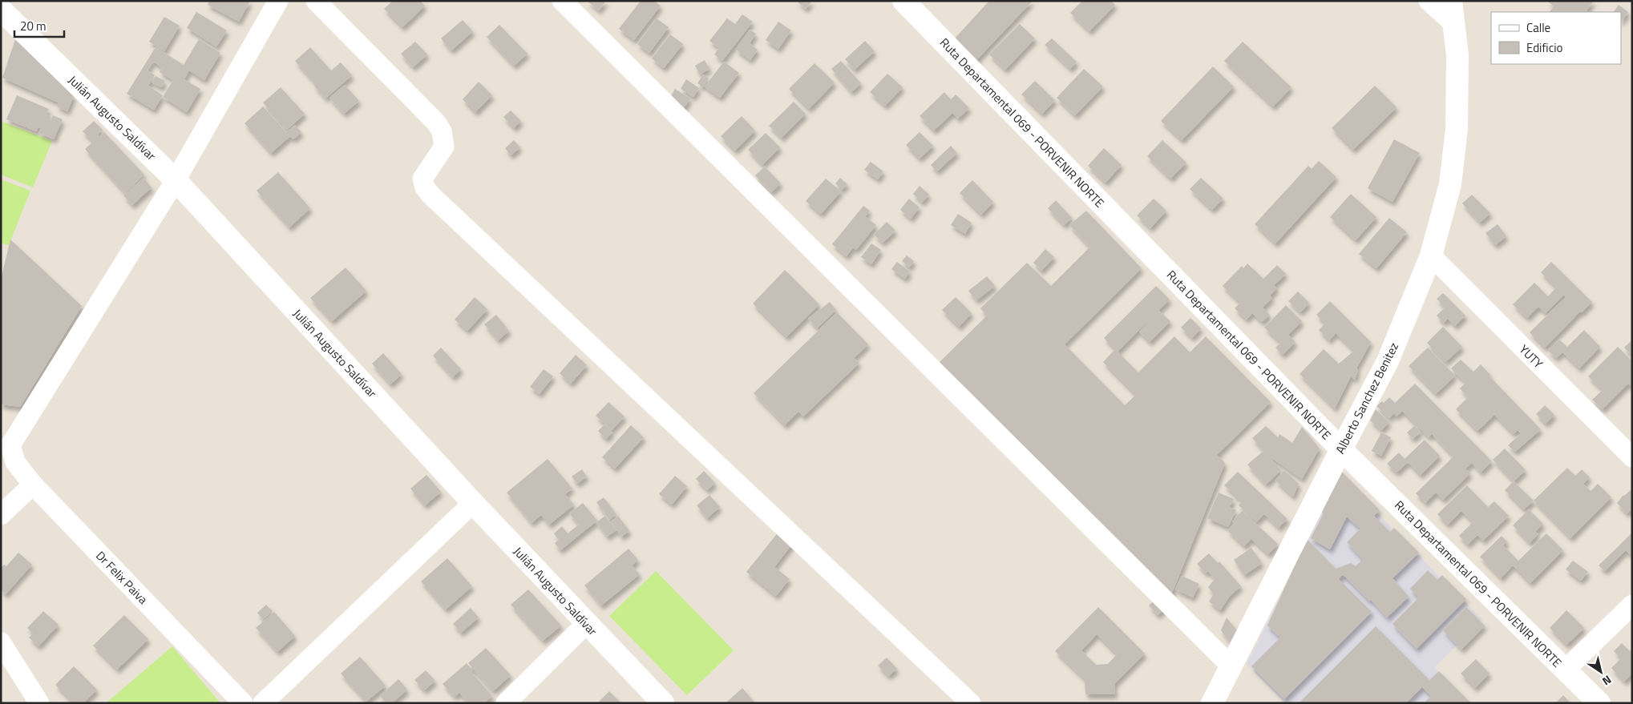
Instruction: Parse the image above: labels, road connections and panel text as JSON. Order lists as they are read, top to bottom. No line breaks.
{"streets":{"street":["Julián Augusto Saldívar","Ruta Departamental 069 - PORVENIR NORTE","YUTY","Alberto Sanchez Benitez","Dr Felix Paiva"]},"crossings":[["Ruta Departamental 069 - PORVENIR NORTE","Alberto Sanchez Benitez"],["YUTY","Alberto Sanchez Benitez"]],"legend":["Calle","Edificio"],"scale_bar":"20 m","north":"bottom right"}
